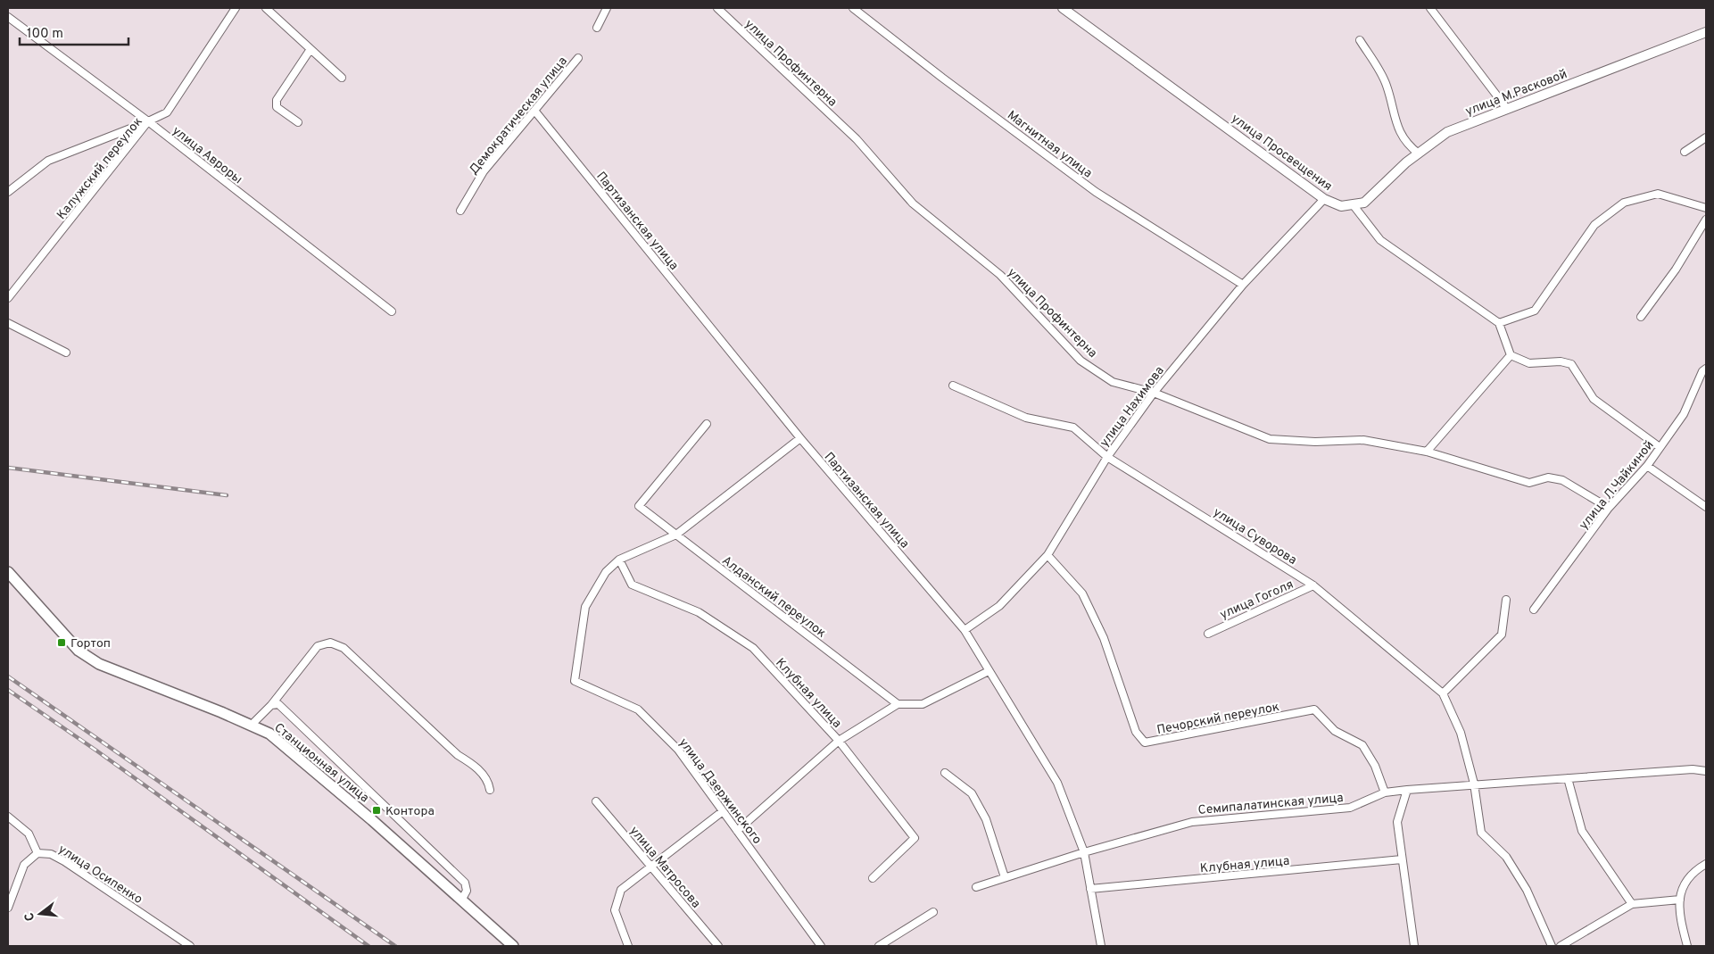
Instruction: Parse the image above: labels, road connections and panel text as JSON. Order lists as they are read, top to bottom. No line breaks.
{"streets":{"main road":["Станционная улица"],"street":["улица Профинтерна","улица М.Расковой","Демократическая улица","Магнитная улица","улица Просвещения","улица Авроры","Калужский переулок","Партизанская улица","улица Нахимова","улица Л.Чайкиной","улица Суворова","Алданский переулок","улица Гоголя","Клубная улица","Печорский переулок","улица Дзержинского","Семипалатинская улица","улица Матросова","улица Осипенко"]},"crossings":[["улица Профинтерна","улица Нахимова"],["улица Профинтерна","улица Л.Чайкиной"],["улица М.Расковой","улица Просвещения"],["Демократическая улица","Партизанская улица"],["Магнитная улица","улица Нахимова"],["улица Просвещения","улица Нахимова"],["улица Авроры","Калужский переулок"],["Партизанская улица","улица Нахимова"],["Партизанская улица","Клубная улица"],["Партизанская улица","Семипалатинская улица"],["улица Нахимова","улица Суворова"],["улица Нахимова","Печорский переулок"],["улица Суворова","улица Гоголя"],["улица Суворова","Семипалатинская улица"],["Клубная улица","улица Дзержинского"],["Печорский переулок","Семипалатинская улица"]],"places":{"transit":["Гортоп","Контора"]},"scale_bar":"100 m","north":"left"}
